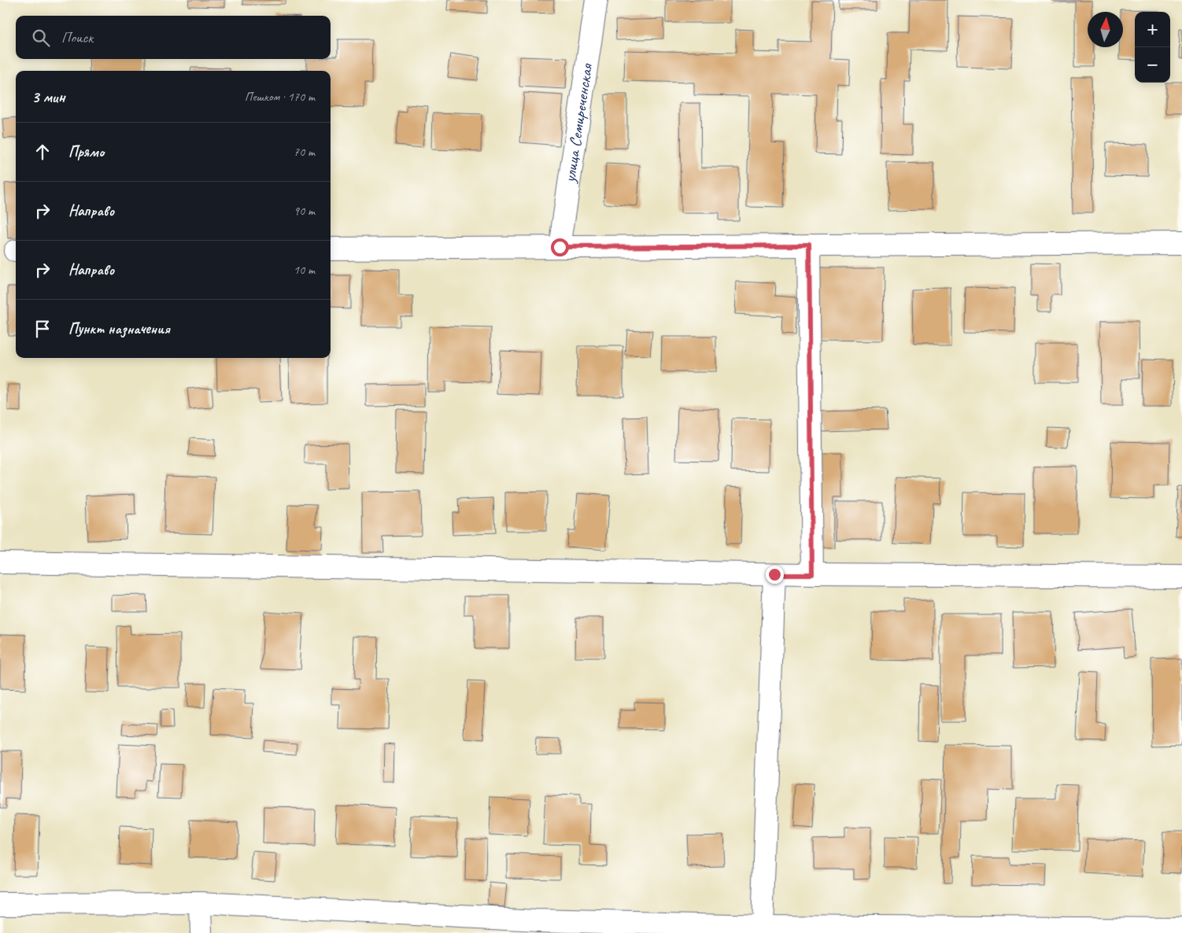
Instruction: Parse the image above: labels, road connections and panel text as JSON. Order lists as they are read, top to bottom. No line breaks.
{"streets":{"street":["улица Семиреченская"]},"north":"top","page":{"map_buttons":["+","−"],"search":"Поиск","heading":["3 мин","Пешком · 170 m"],"list":[["Прямо","70 m"],["Направо","90 m"],["Направо","10 m"],"Пункт назначения"]}}
